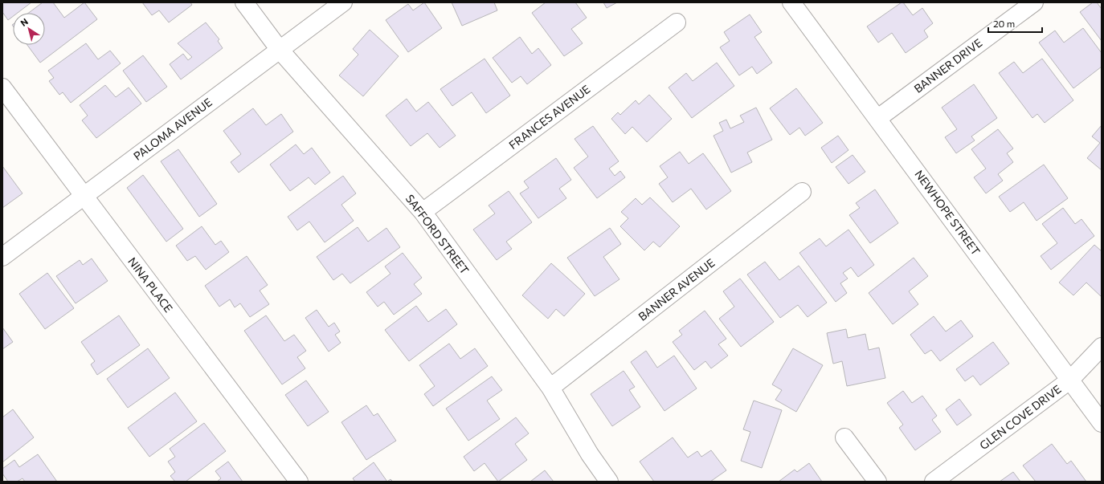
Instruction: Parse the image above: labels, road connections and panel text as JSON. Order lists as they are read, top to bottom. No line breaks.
{"streets":{"street":["BANNER DRIVE","FRANCES AVENUE","PALOMA AVENUE","NEWHOPE STREET","SAFFORD STREET","NINA PLACE","BANNER AVENUE","GLEN COVE DRIVE"]},"crossings":[["BANNER DRIVE","NEWHOPE STREET"],["FRANCES AVENUE","SAFFORD STREET"],["PALOMA AVENUE","SAFFORD STREET"],["PALOMA AVENUE","NINA PLACE"],["NEWHOPE STREET","GLEN COVE DRIVE"],["SAFFORD STREET","BANNER AVENUE"]],"scale_bar":"20 m","north":"top left"}
